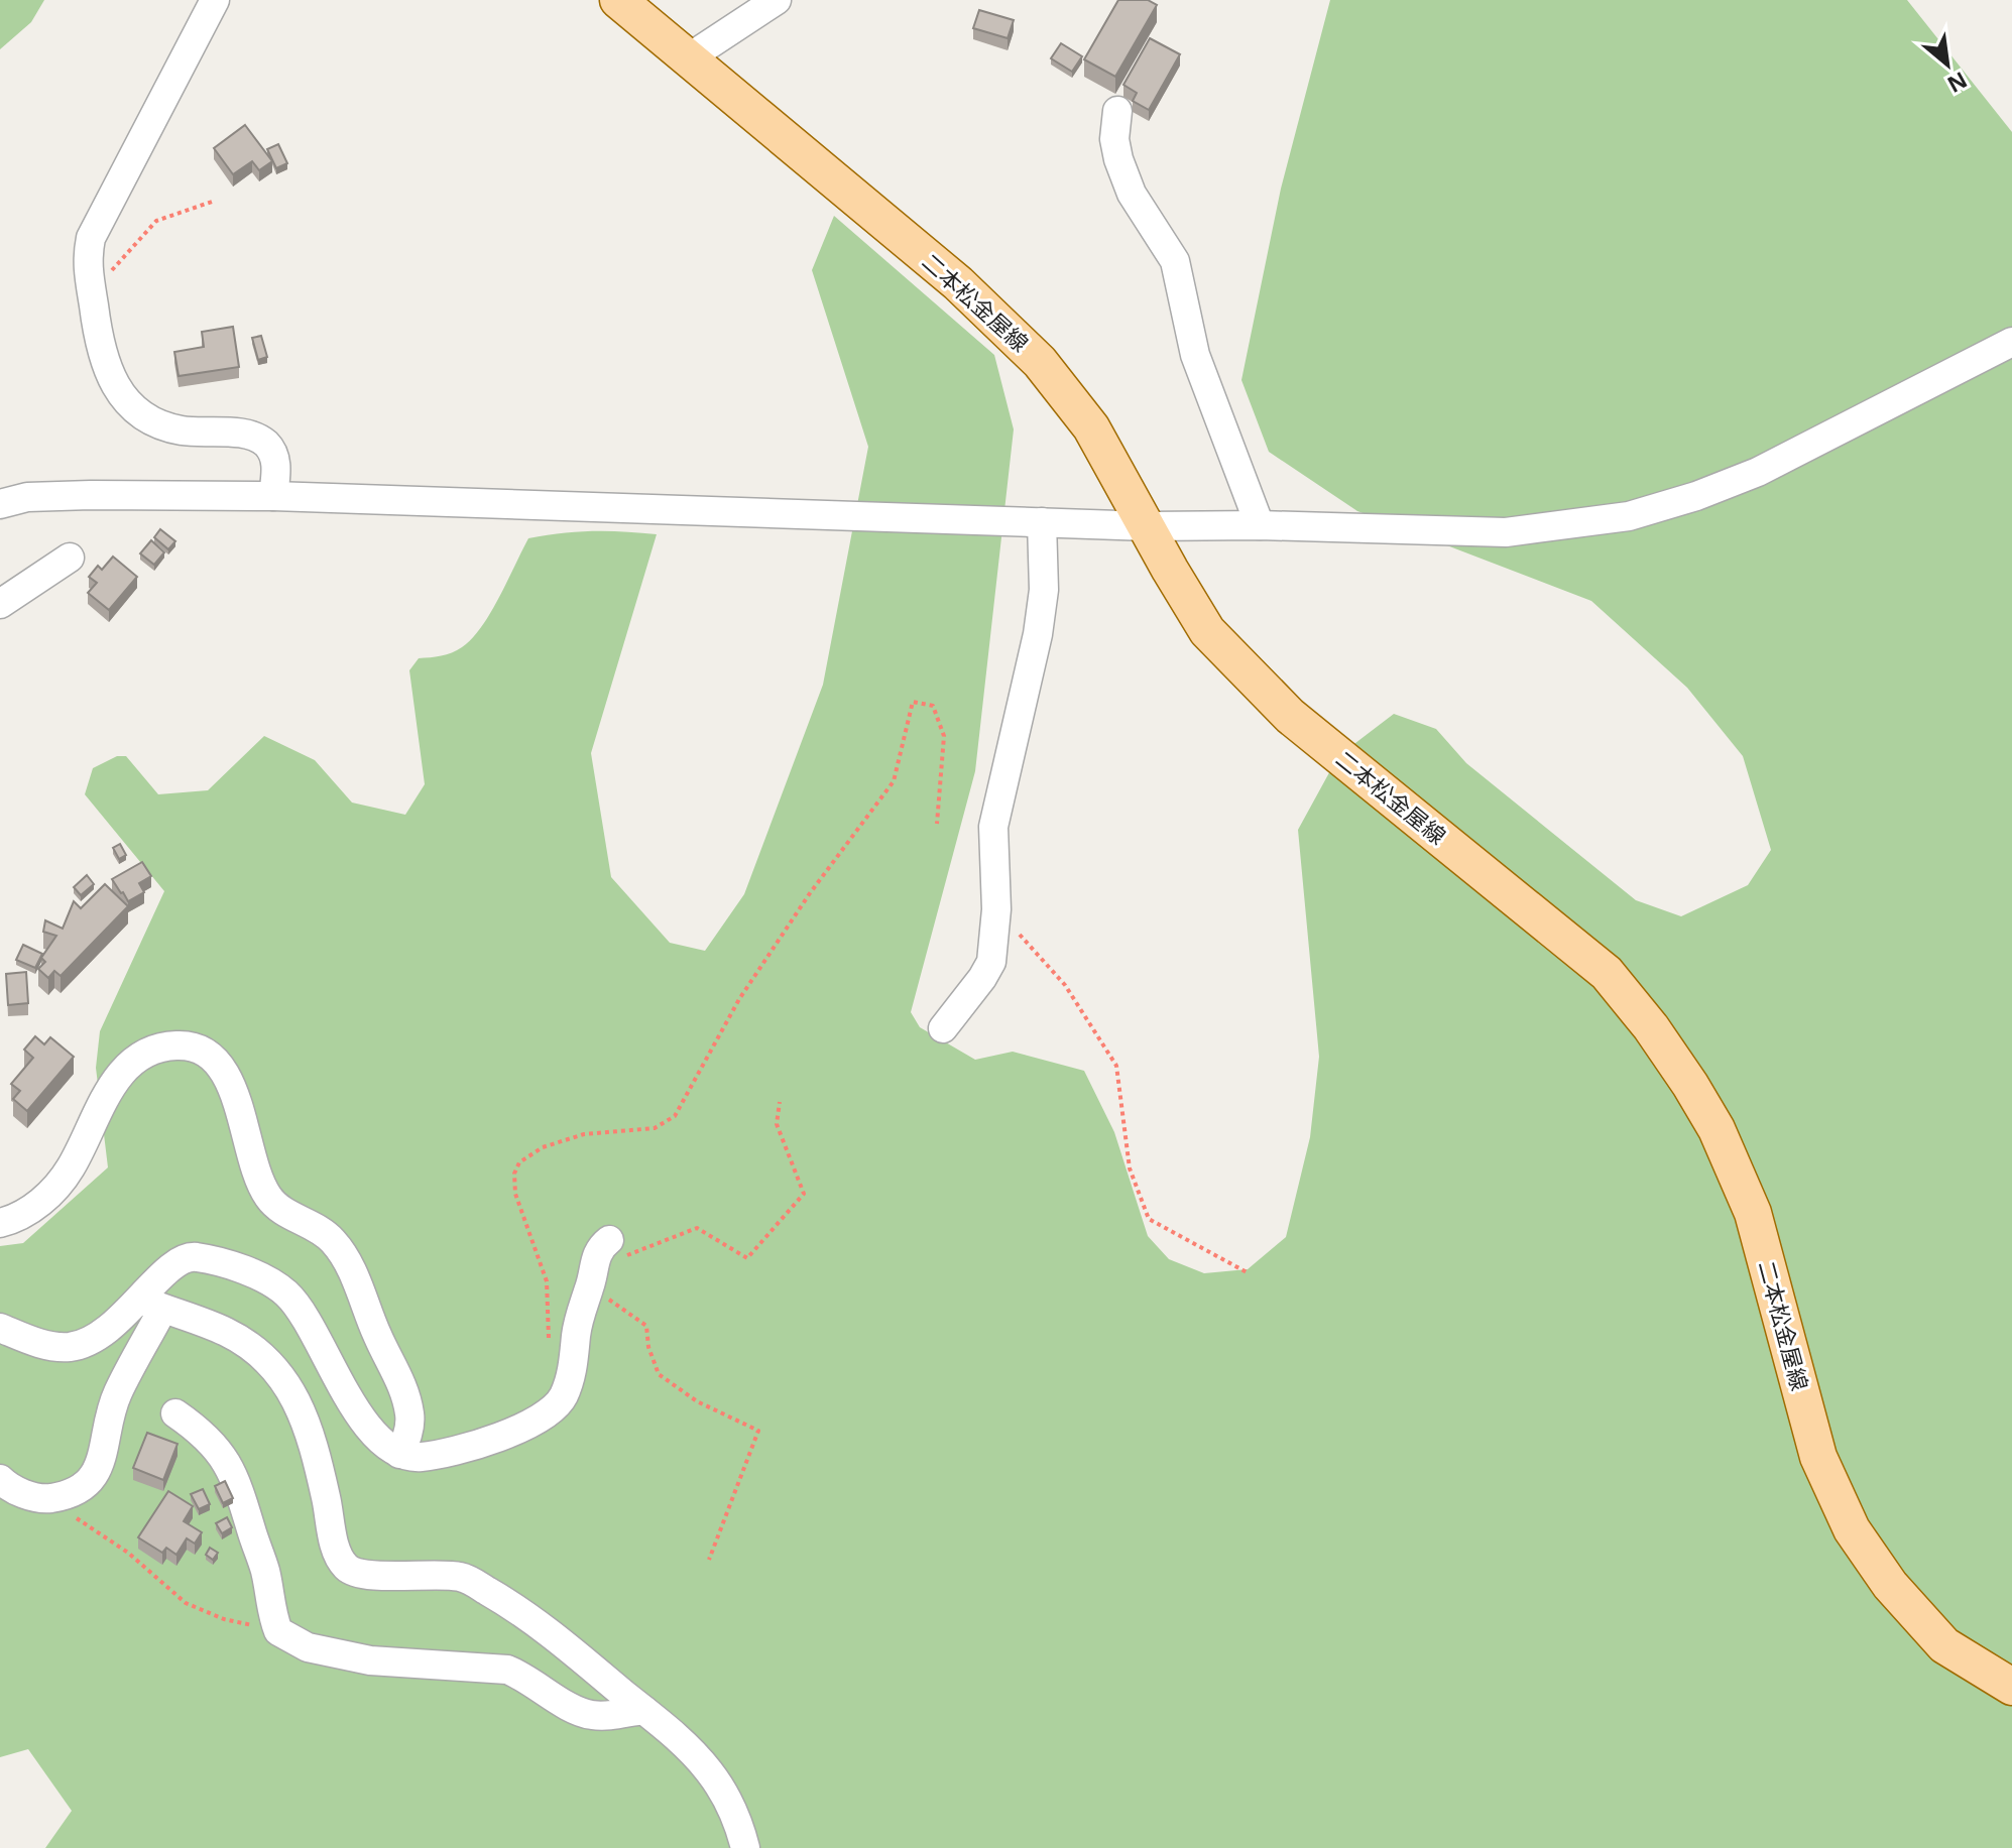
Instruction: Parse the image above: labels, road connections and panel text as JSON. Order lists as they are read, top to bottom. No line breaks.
{"streets":{"main road":["二本松金屋線"]},"north":"bottom right"}
